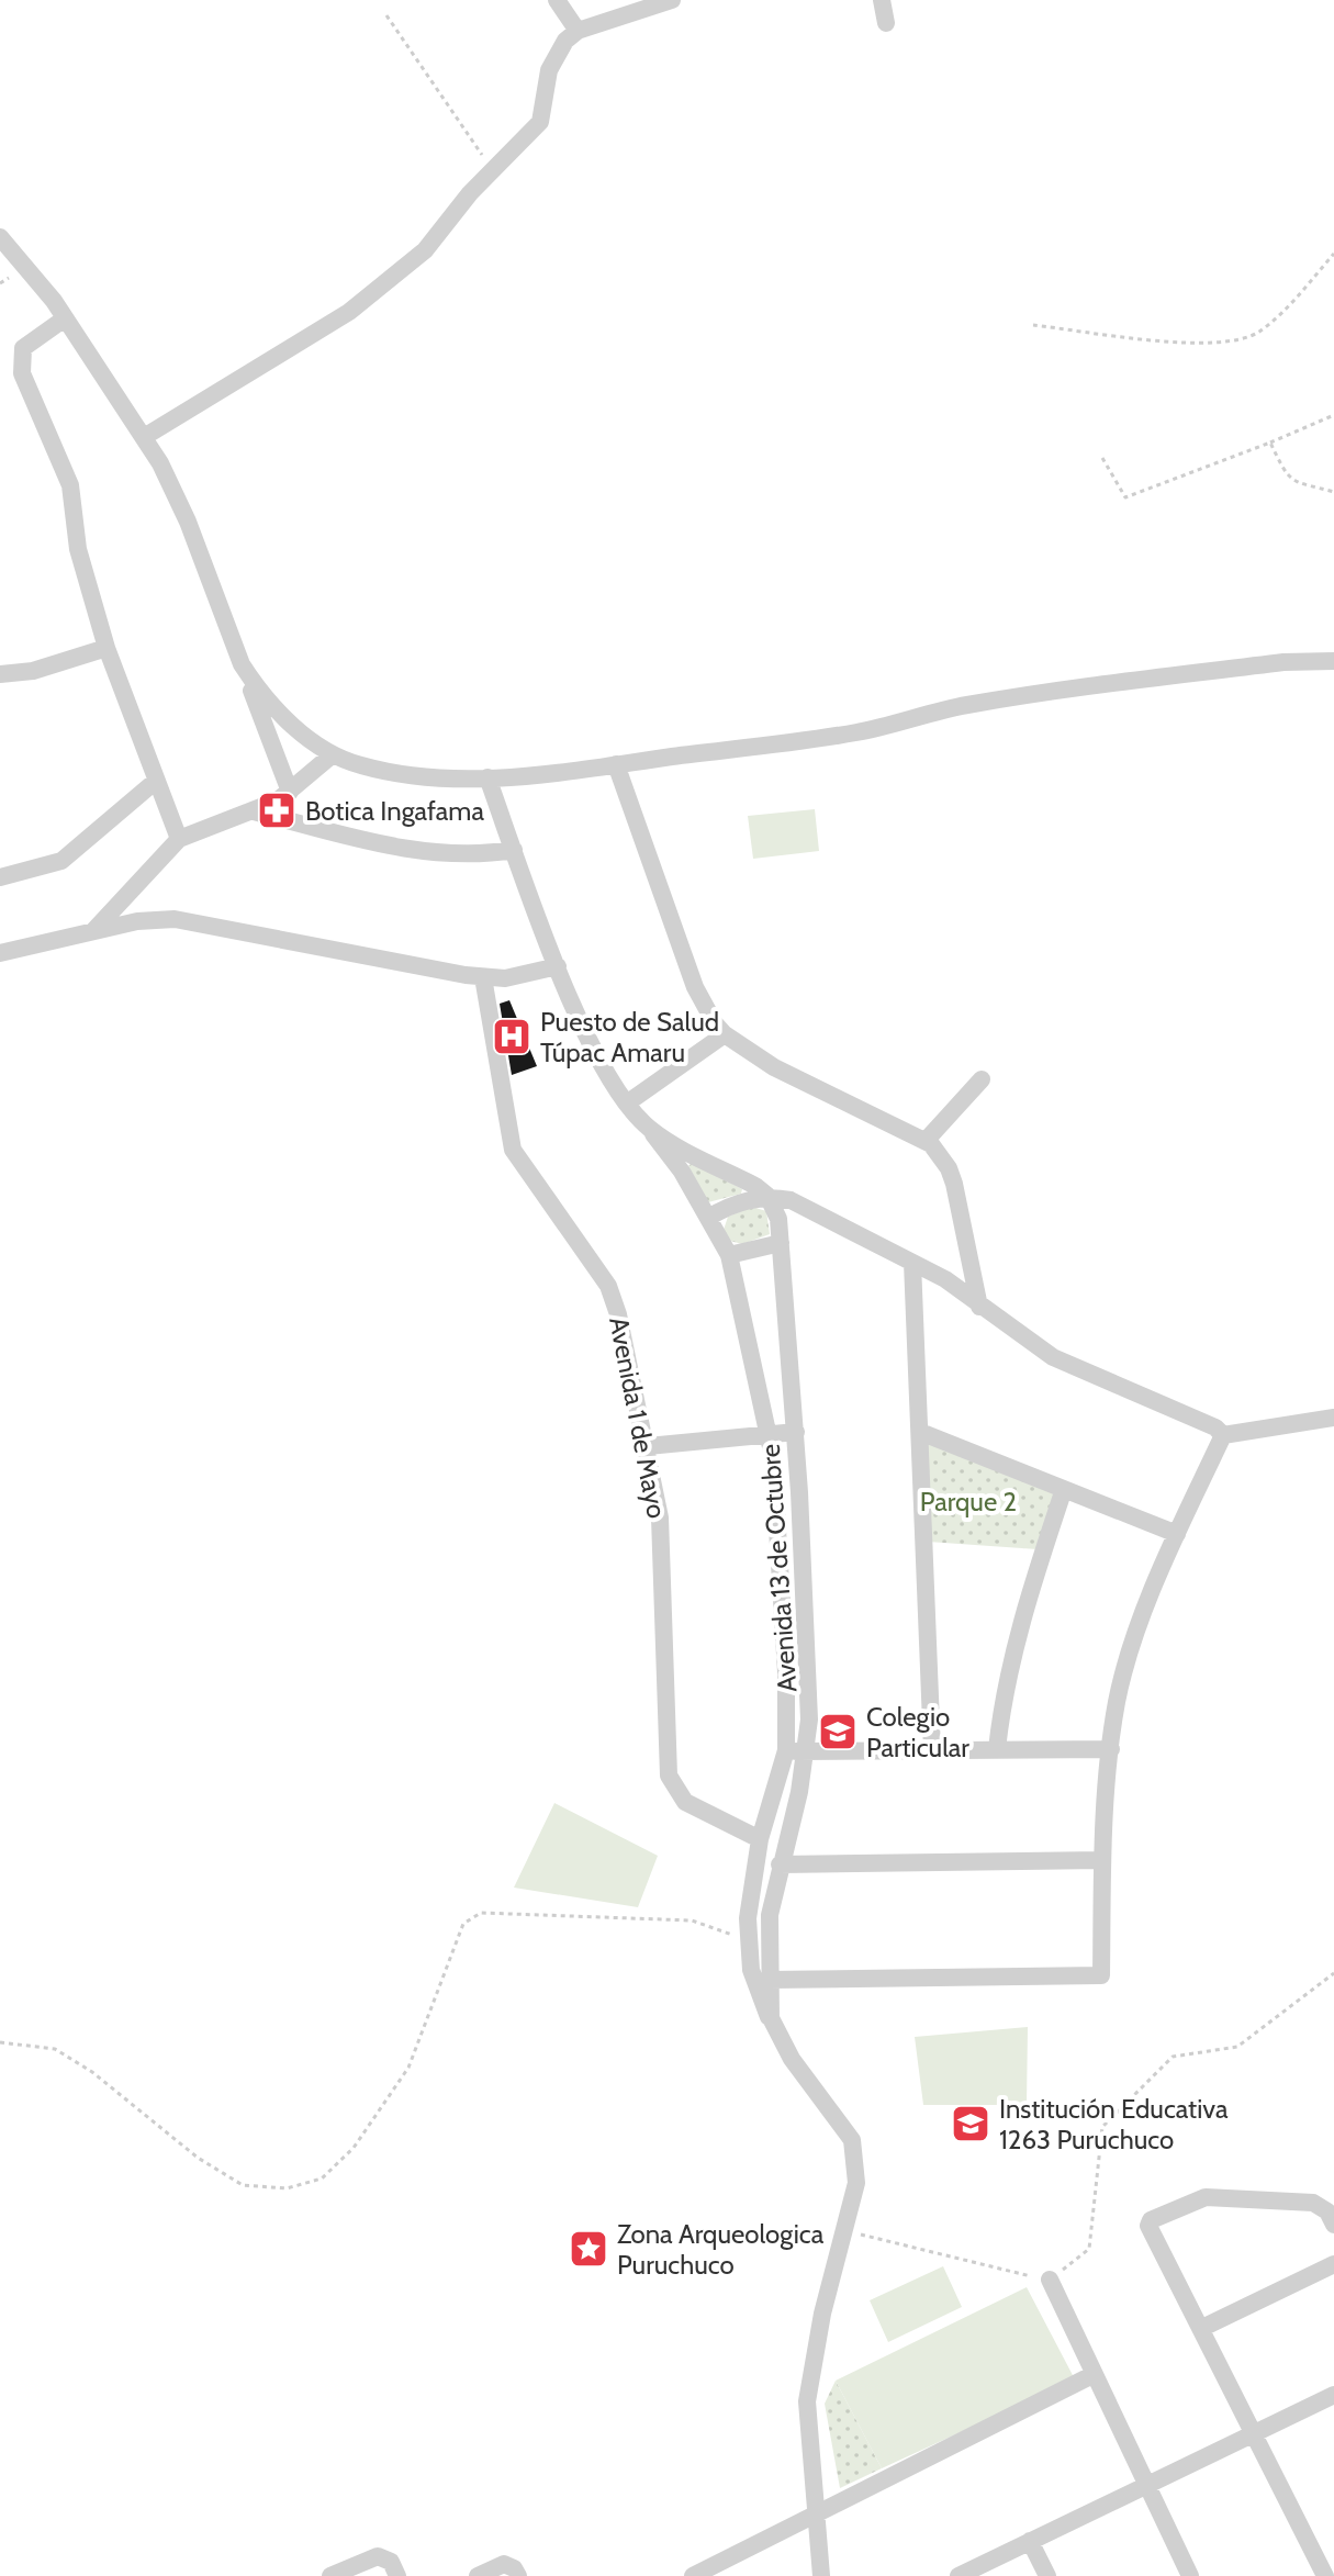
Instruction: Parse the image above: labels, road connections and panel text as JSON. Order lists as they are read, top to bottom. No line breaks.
{"streets":{"street":["Avenida 1 de Mayo","Avenida 13 de Octubre"]},"crossings":[["Avenida 1 de Mayo","Avenida 13 de Octubre"]],"parks":["Parque 2"],"places":{"pharmacy":["Botica Ingafama"],"hospital":["Puesto de Salud Túpac Amaru"],"school or university":["Colegio Particular","Institución Educativa 1263 Puruchuco"],"place":["Zona Arqueologica Puruchuco"]}}
